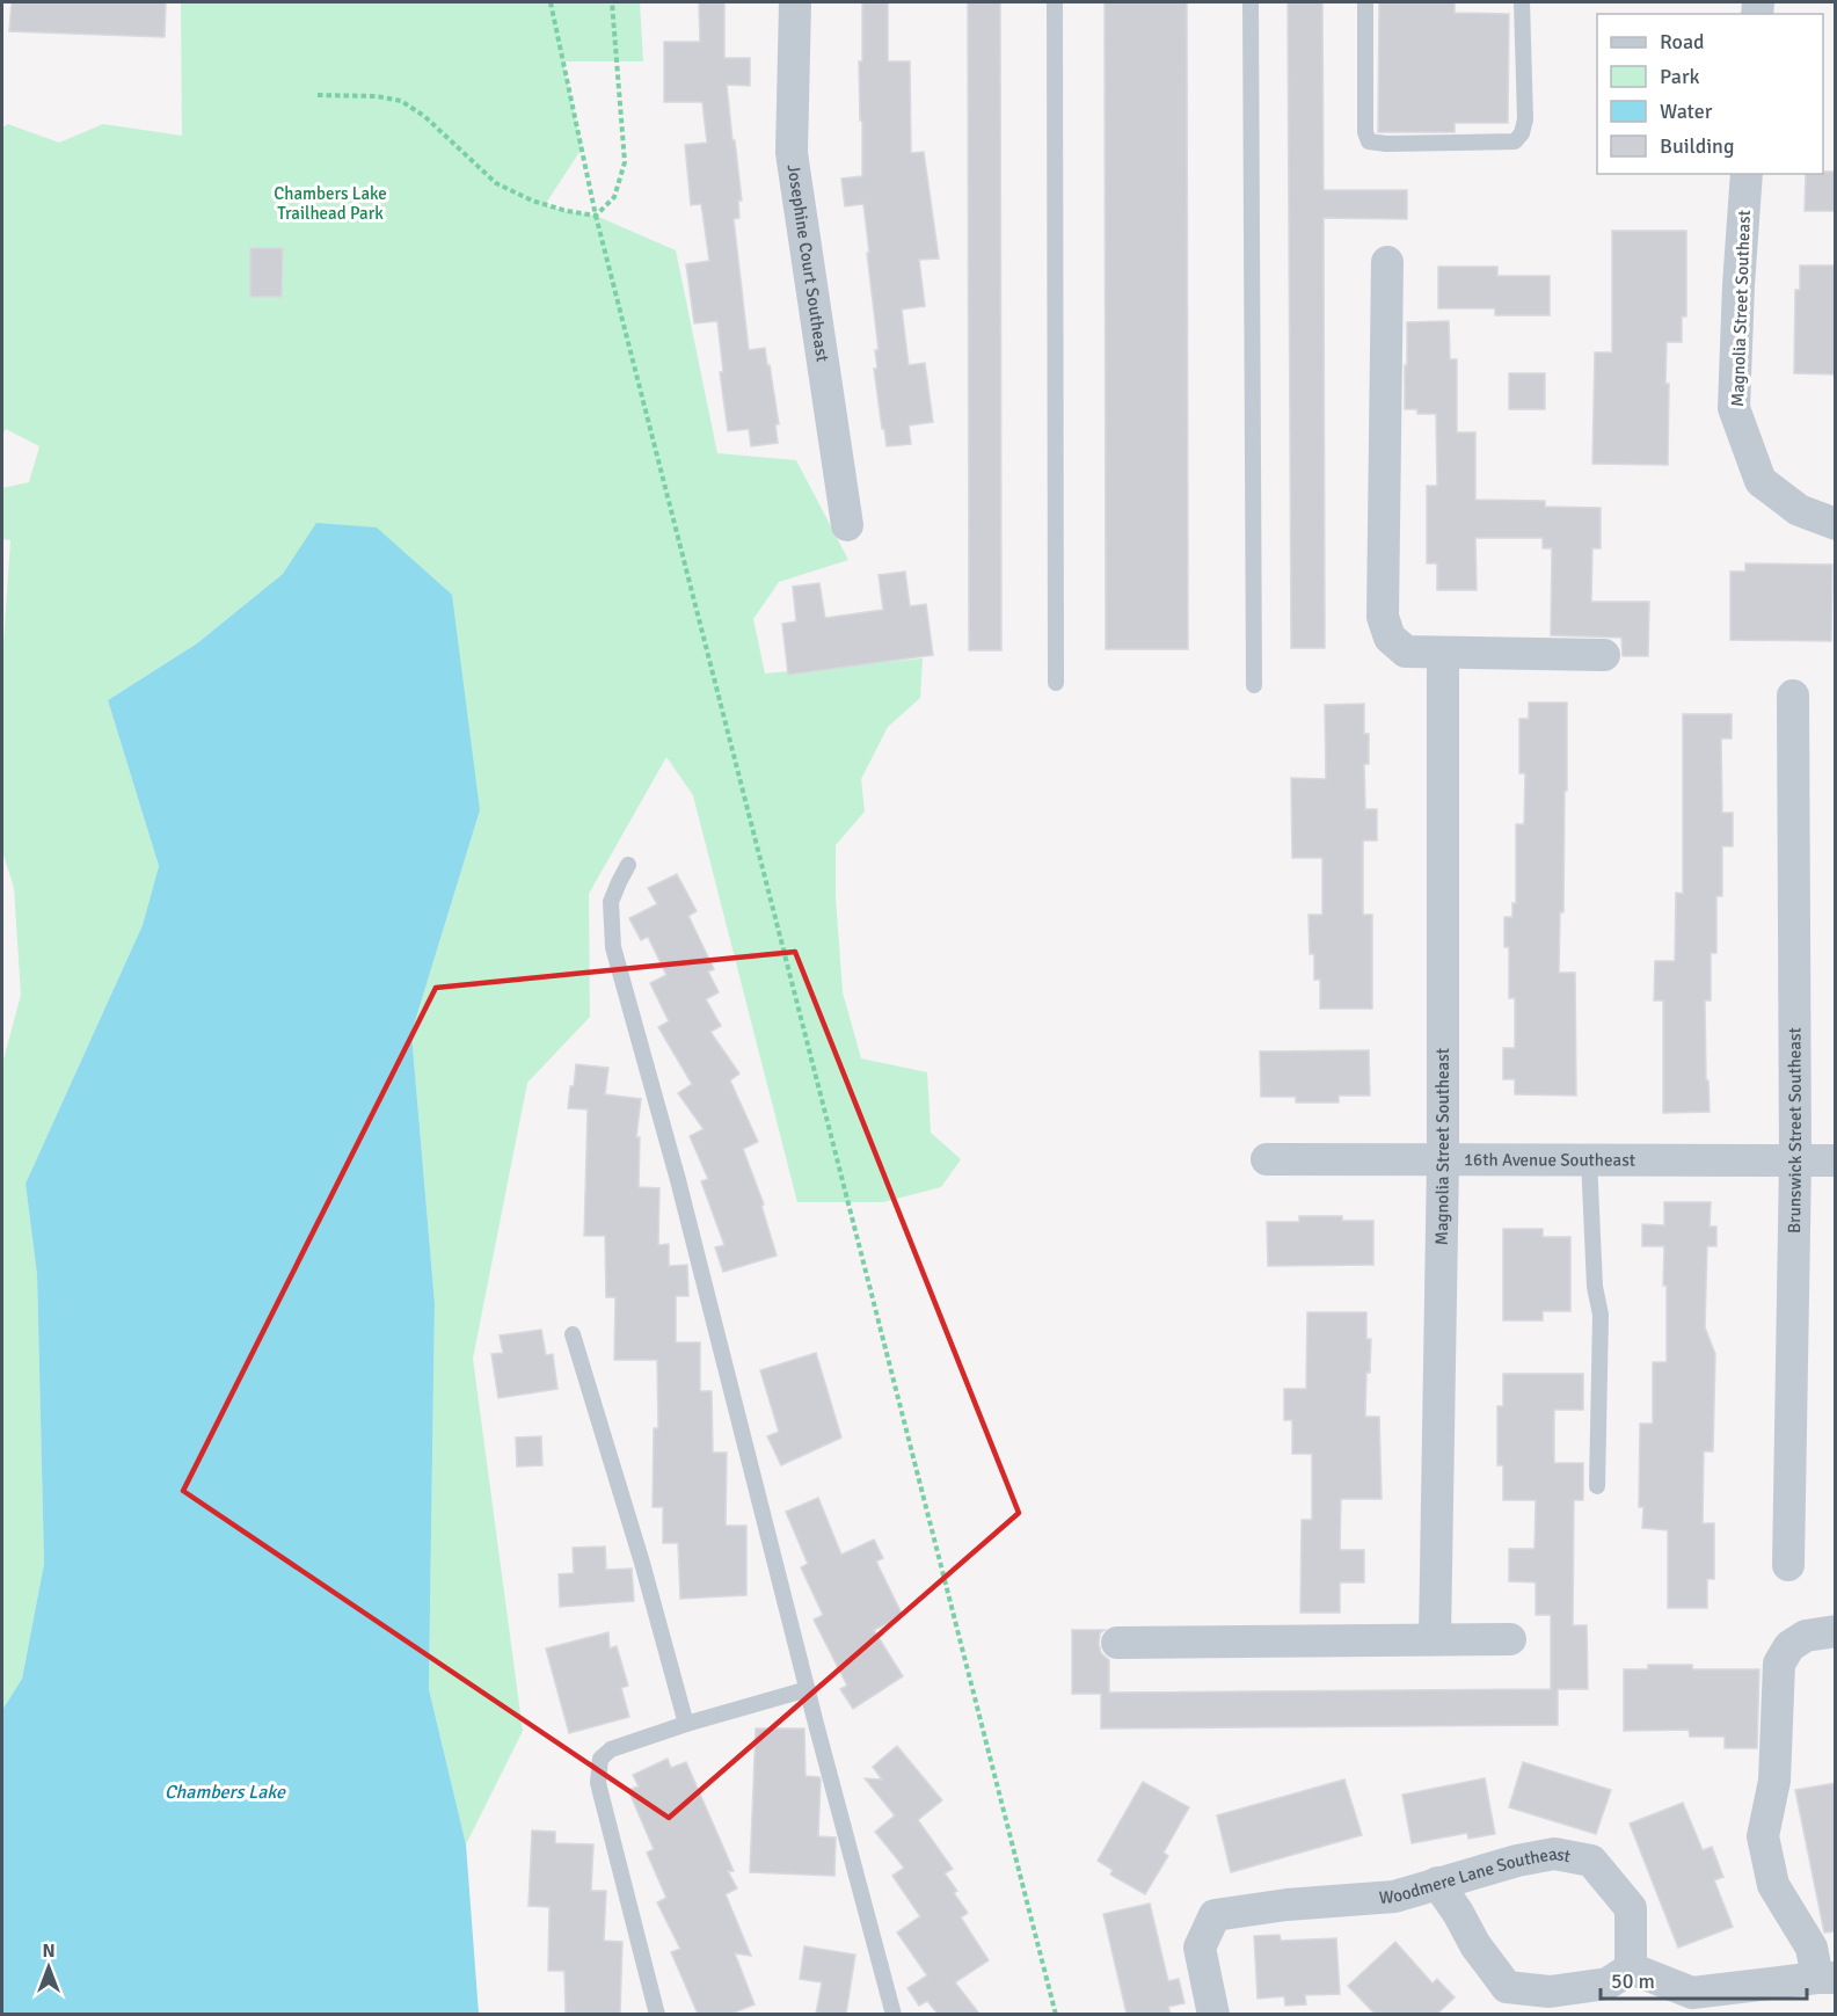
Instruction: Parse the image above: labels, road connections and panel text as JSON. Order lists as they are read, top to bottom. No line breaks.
{"streets":{"street":["Josephine Court Southeast","Magnolia Street Southeast","Brunswick Street Southeast","16th Avenue Southeast","Woodmere Lane Southeast"]},"crossings":[["Magnolia Street Southeast","16th Avenue Southeast"],["Brunswick Street Southeast","16th Avenue Southeast"]],"water":["Chambers Lake"],"parks":["Chambers Lake Trailhead Park"],"legend":["Road","Park","Water","Building"],"scale_bar":"50 m","north":"top"}
